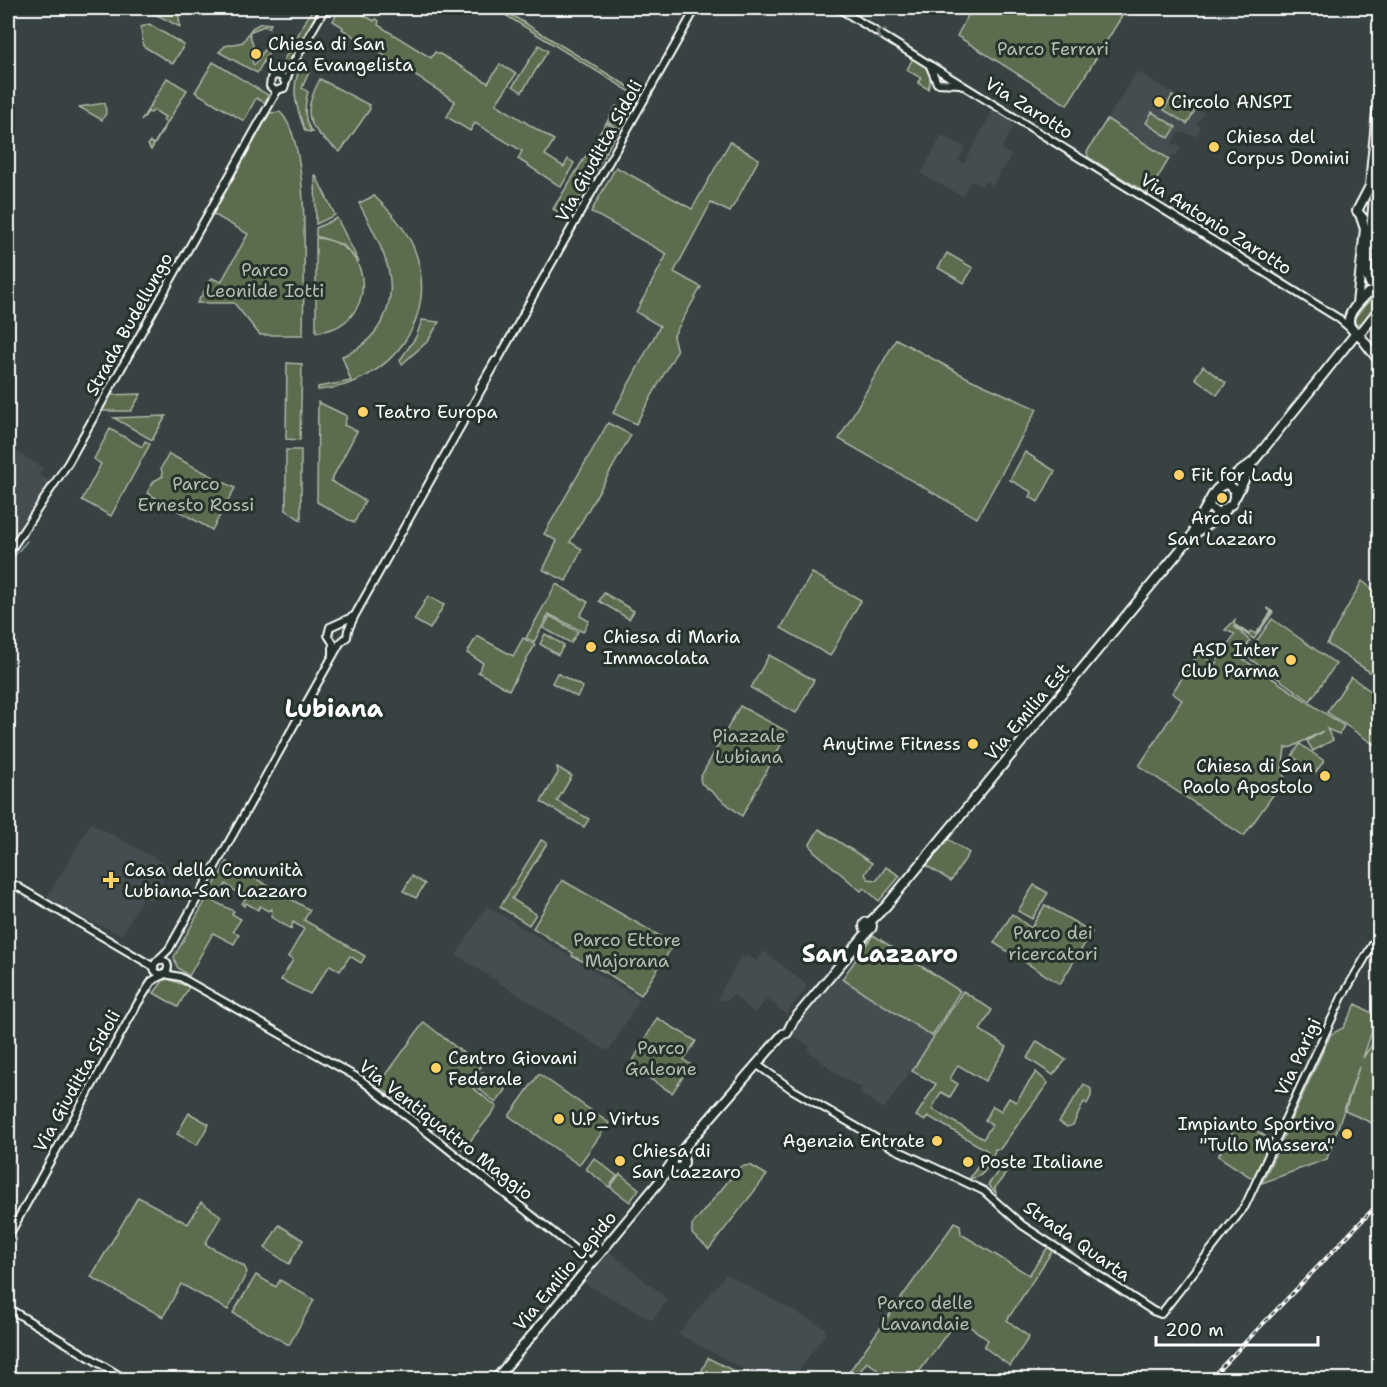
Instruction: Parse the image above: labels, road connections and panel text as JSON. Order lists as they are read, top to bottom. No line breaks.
{"streets":{"main road":["Via Emilia Est","Via Emilio Lepido"],"street":["Via Zarotto","Via Giuditta Sidoli","Via Antonio Zarotto","Strada Budellungo","Via Parigi","Via Ventiquattro Maggio","Strada Quarta"]},"crossings":[["Via Zarotto","Via Antonio Zarotto"],["Via Giuditta Sidoli","Via Ventiquattro Maggio"],["Via Antonio Zarotto","Via Emilia Est"],["Via Emilia Est","Strada Quarta"],["Via Emilia Est","Via Emilio Lepido"],["Via Parigi","Strada Quarta"],["Via Ventiquattro Maggio","Via Emilio Lepido"],["Strada Quarta","Via Emilio Lepido"]],"one_way":["Via Zarotto"],"districts":["Lubiana","San Lazzaro"],"parks":["Parco Ferrari","Parco Leonilde Iotti","Parco Ernesto Rossi","Piazzale Lubiana","Parco dei ricercatori","Parco Ettore Majorana","Parco Galeone","Parco delle Lavandaie"],"places":{"other":["Chiesa di San Luca Evangelista","Circolo ANSPI","Chiesa del Corpus Domini","Teatro Europa","Fit for Lady","Arco di San Lazzaro","Chiesa di Maria Immacolata","ASD Inter Club Parma","Anytime Fitness","Chiesa di San Paolo Apostolo","Centro Giovani Federale","U.P_Virtus","Impianto Sportivo \"Tullo Massera\"","Agenzia Entrate","Chiesa di San Lazzaro","Poste Italiane"],"health":["Casa della Comunità Lubiana-San Lazzaro"]},"scale_bar":"200 m"}
